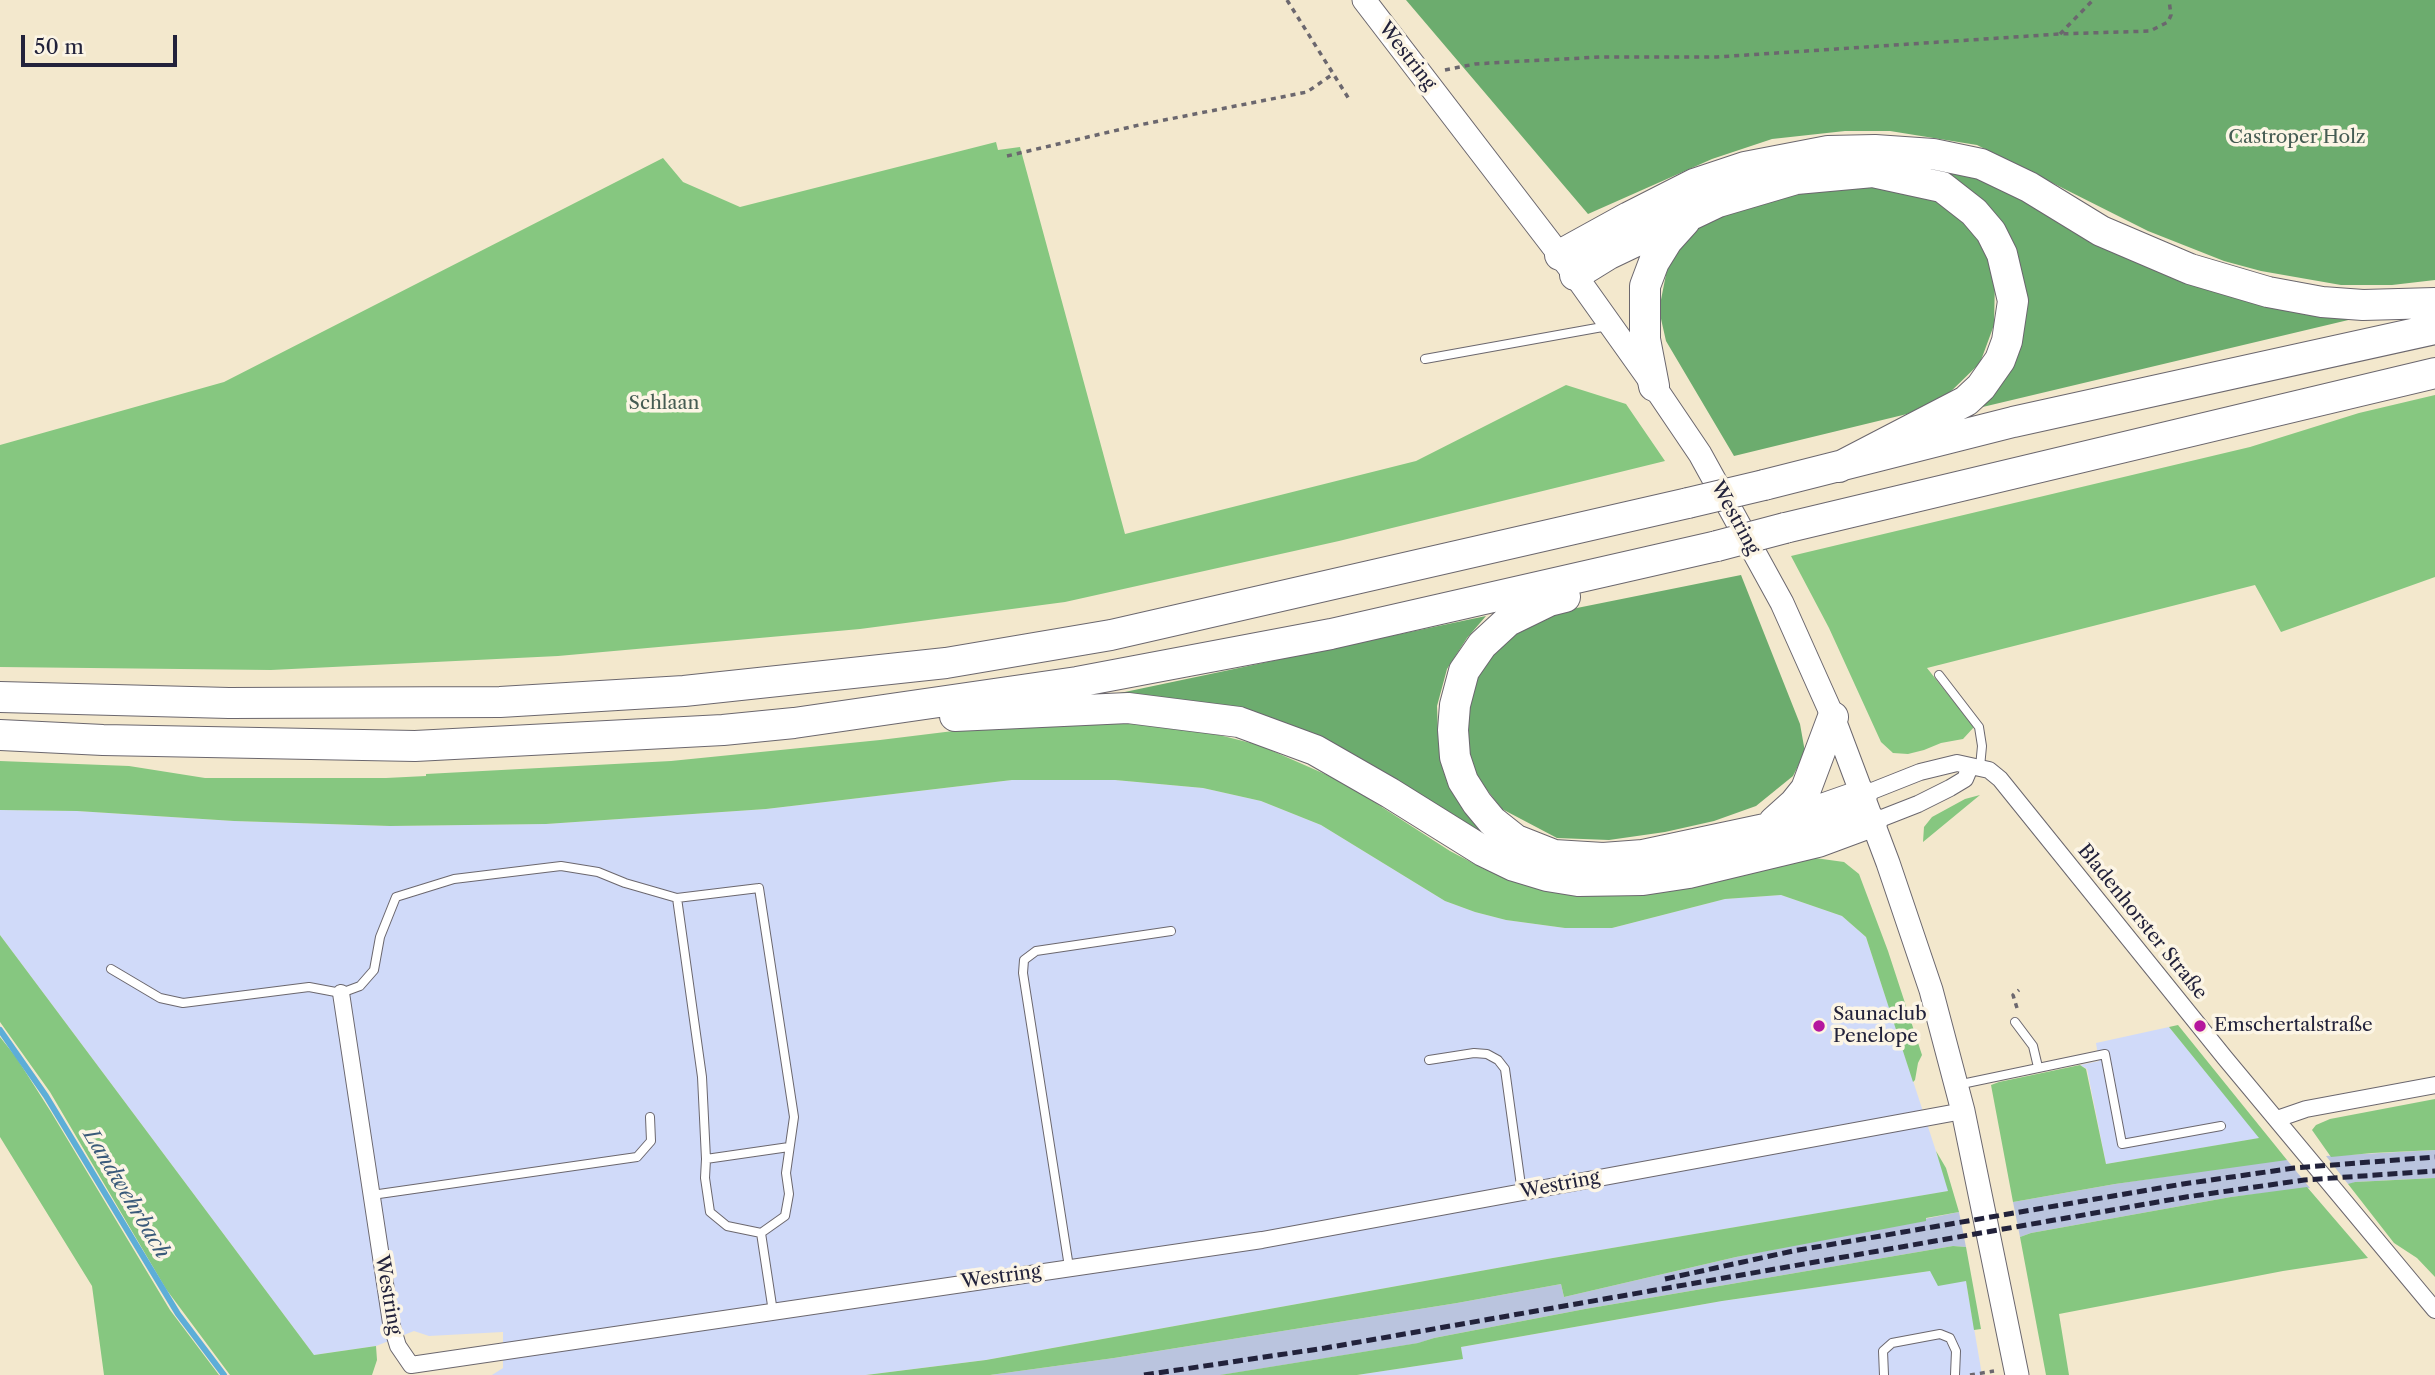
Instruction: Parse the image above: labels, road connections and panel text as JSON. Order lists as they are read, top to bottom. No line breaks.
{"streets":{"main road":["Westring"],"street":["Bladenhorster Straße"]},"water":["Landwehrbach"],"parks":["Castroper Holz","Schlaan"],"places":["Saunaclub Penelope","Emschertalstraße"],"scale_bar":"50 m"}
